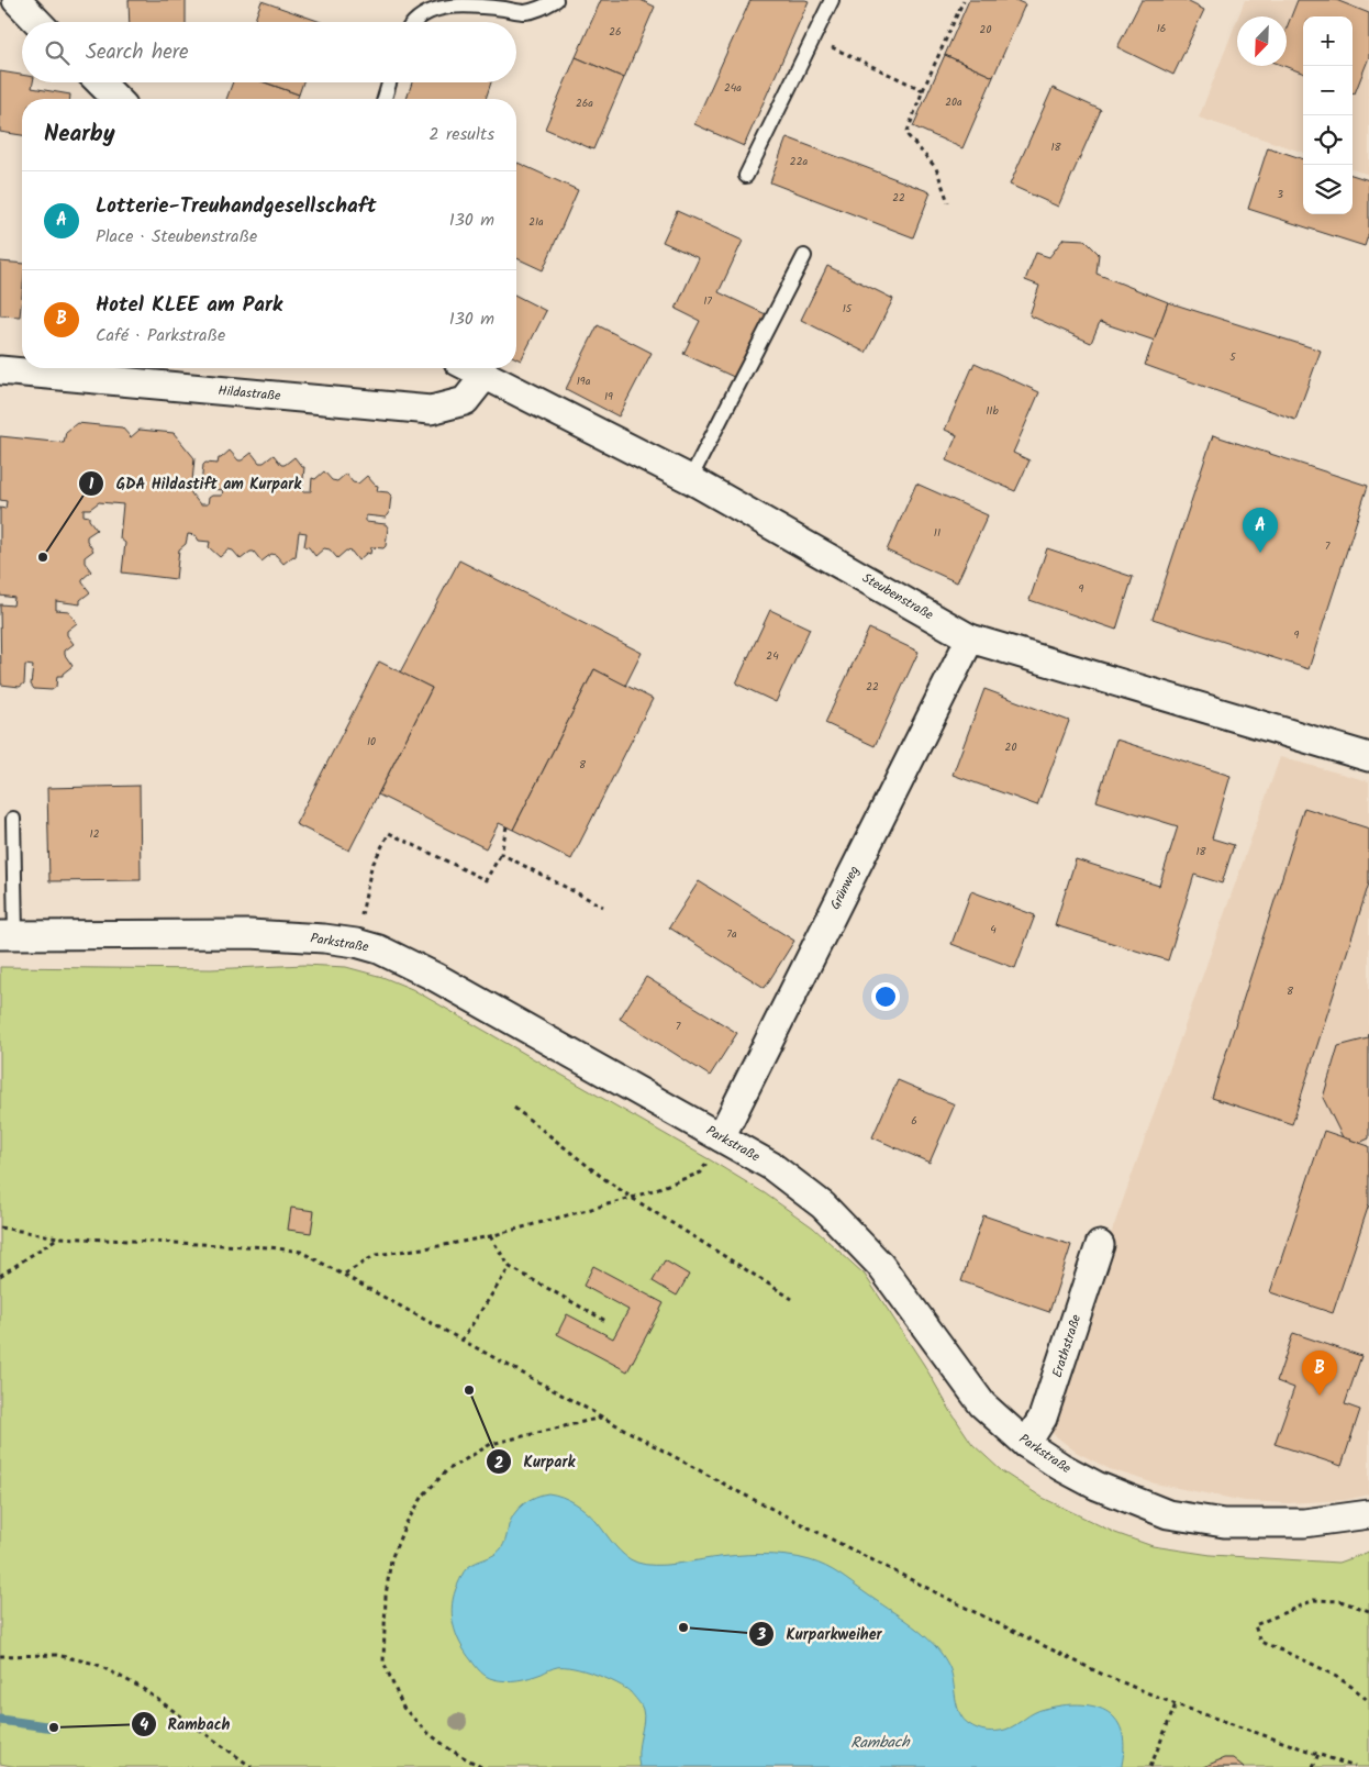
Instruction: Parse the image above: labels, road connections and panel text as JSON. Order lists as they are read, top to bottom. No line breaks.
{"streets":{"street":["Hildastraße","Steubenstraße","Grünweg","Parkstraße","Erathstraße"]},"crossings":[["Hildastraße","Steubenstraße"],["Steubenstraße","Grünweg"],["Grünweg","Parkstraße"],["Parkstraße","Erathstraße"]],"water":["Rambach"],"places":["GDA Hildastift am Kurpark","Kurpark","Kurparkweiher","Rambach"],"house_numbers":["16","20","26","24a","20a","26a","18","22a","3","22","21a","17","15","5","19a","19","11b","11","7","9","9","24","22","10","20","8","12","18","4","7a","8","7","6"],"north":"bottom left","page":{"map_buttons":["+","−"],"search":"Search here","heading":["Nearby","2 results"],"list":[{"mark":"A","name":"Lotterie-Treuhandgesellschaft","note":"Place · Steubenstraße","value":"130 m"},{"mark":"B","name":"Hotel KLEE am Park","note":"Café · Parkstraße","value":"130 m"}],"pins":["A","B"]}}
